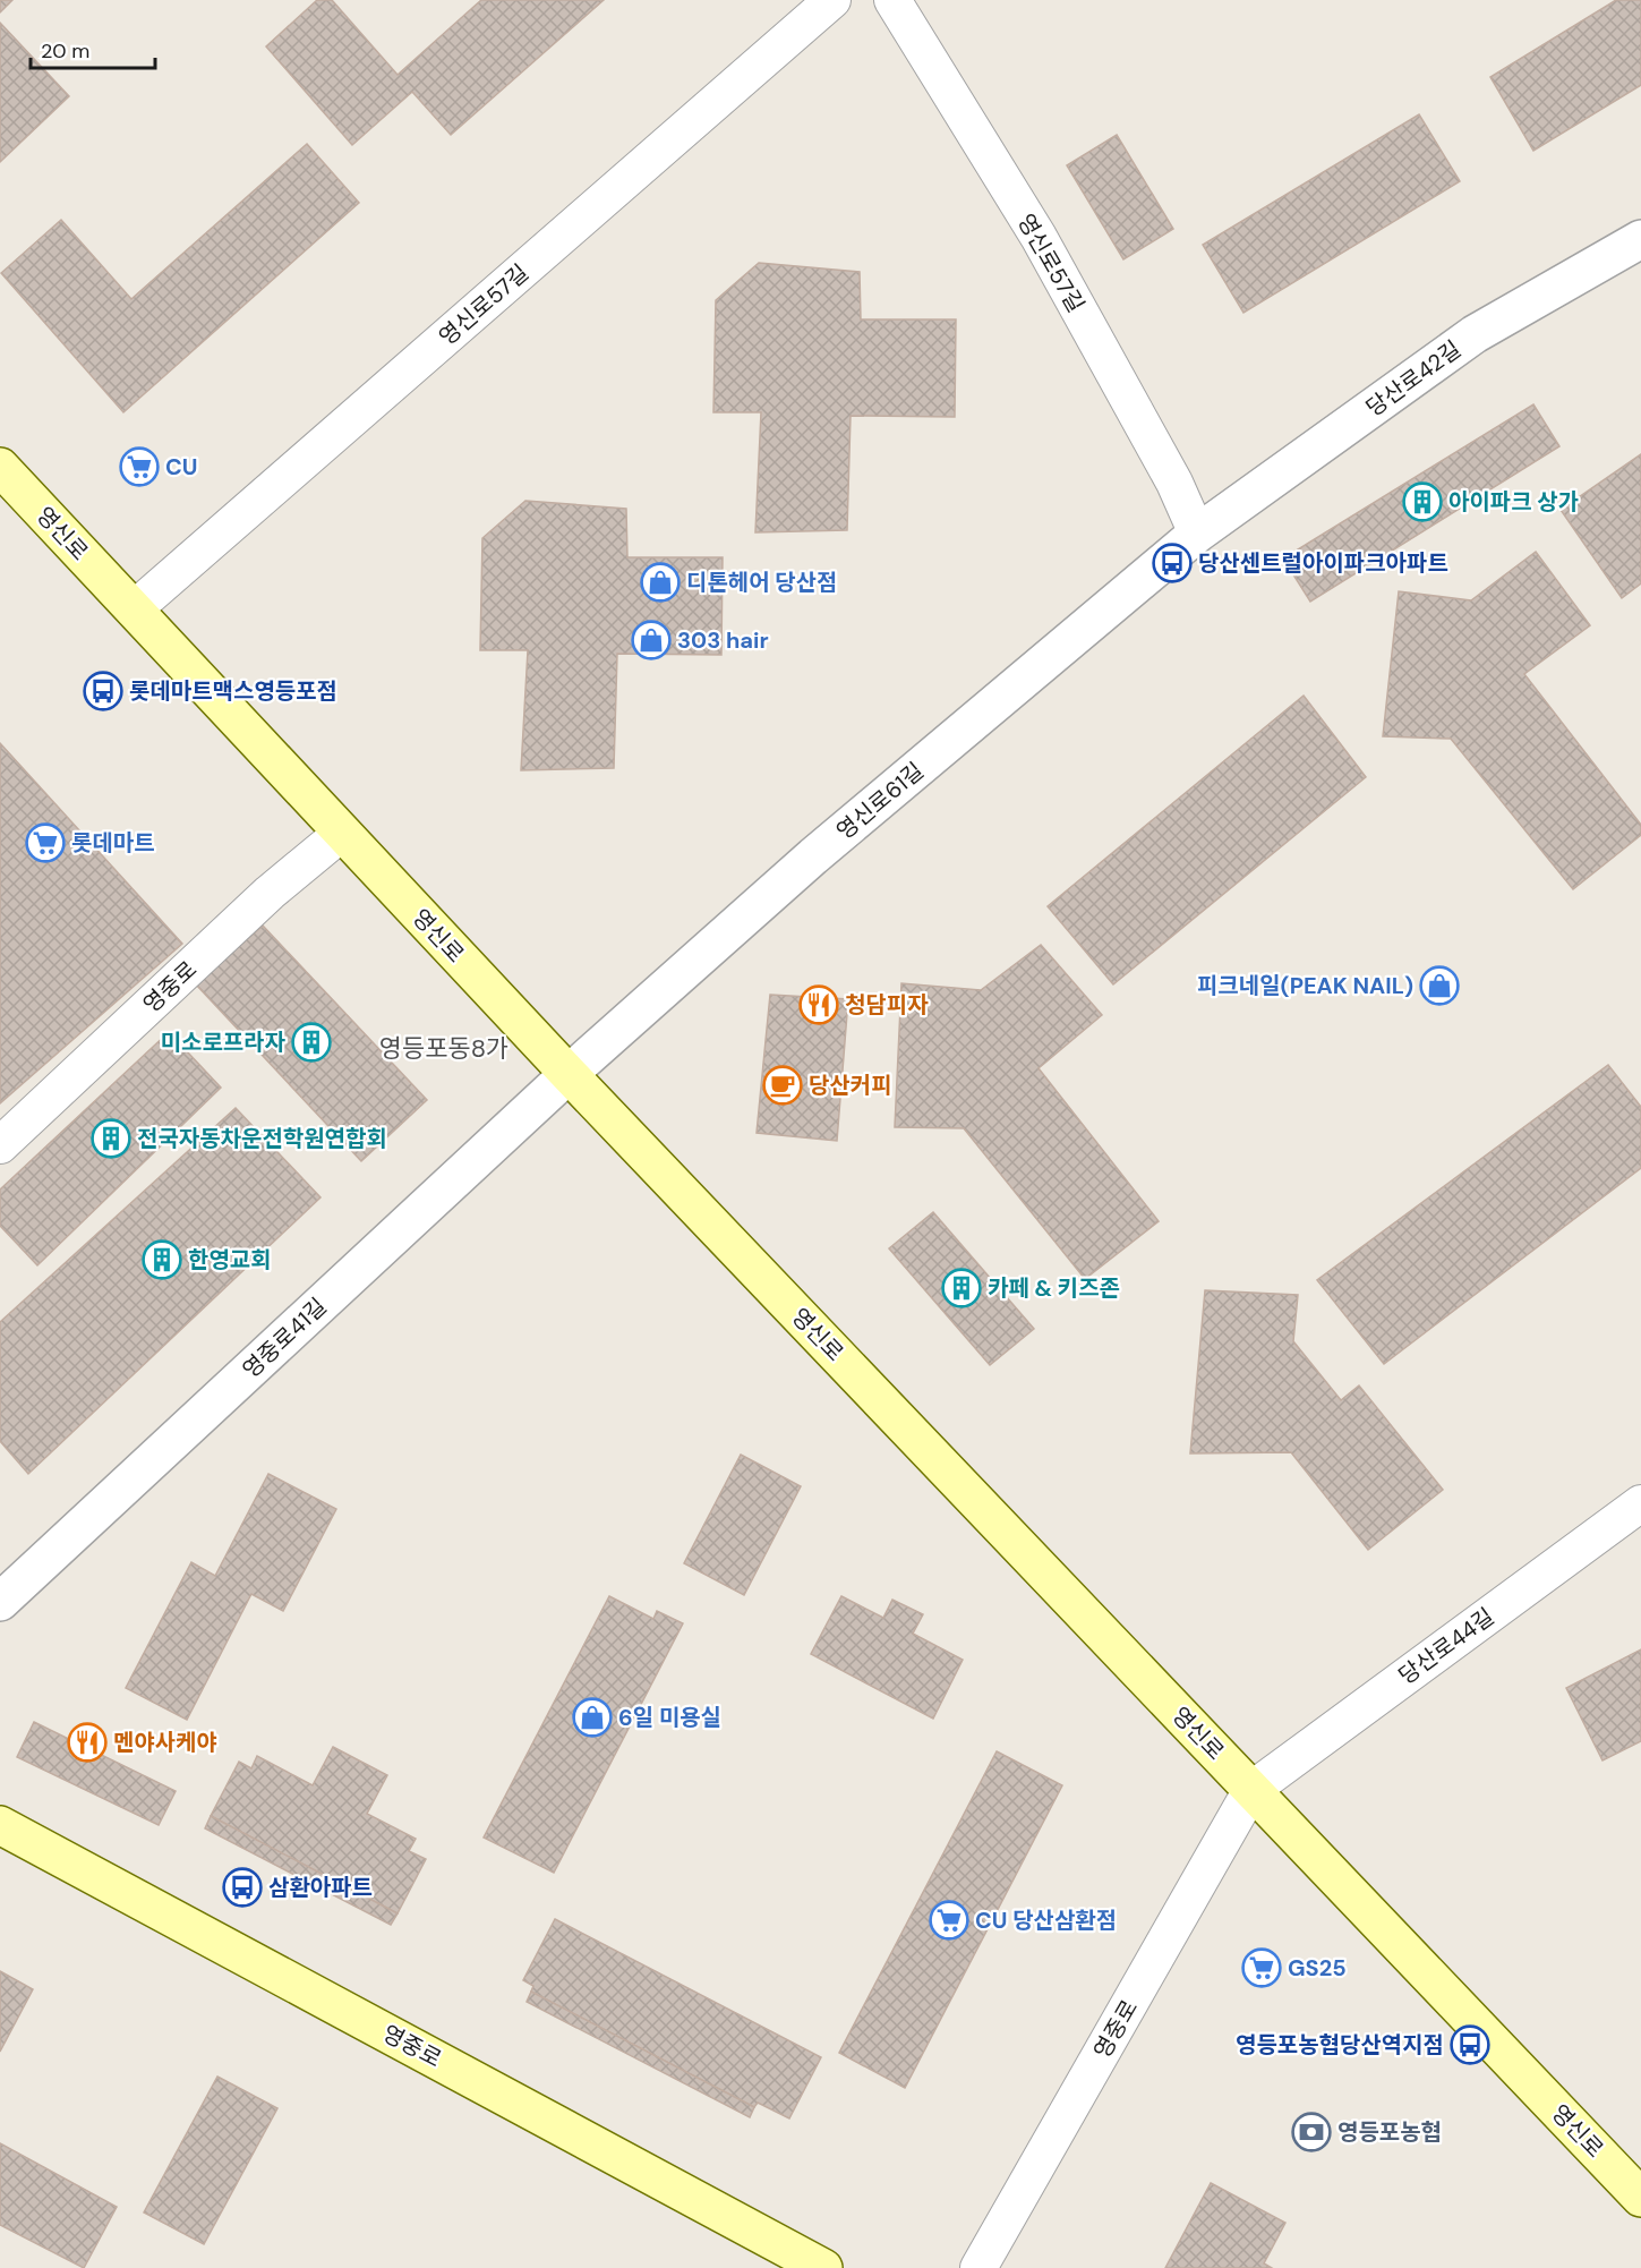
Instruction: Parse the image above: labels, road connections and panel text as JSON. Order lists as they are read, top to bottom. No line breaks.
{"streets":{"main road":["영신로","영중로"],"street":["영신로57길","당산로42길","영신로61길","영중로41길","당산로44길"]},"crossings":[["영신로57길","당산로42길"],["영신로57길","영신로"],["영신로57길","영신로61길"],["당산로42길","영신로61길"],["영신로","영신로61길"],["영신로","영중로"],["영신로","영중로41길"],["영신로","당산로44길"],["영신로61길","영중로41길"],["영중로","당산로44길"]],"districts":["영등포동8가"],"places":{"supermarket":["CU","롯데마트","CU 당산삼환점","GS25"],"building":["아이파크 상가","미소로프라자","전국자동차운전학원연합회","한영교회","카페 & 키즈존"],"bus stop":["당산센트럴아이파크아파트","롯데마트맥스영등포점","삼환아파트","영등포농협당산역지점"],"shop":["디톤헤어 당산점","303 hair","피크네일(PEAK NAIL)","6일 미용실"],"restaurant":["청담피자","멘야사케야"],"cafe":["당산커피"],"bank":["영등포농협"]},"scale_bar":"20 m"}
